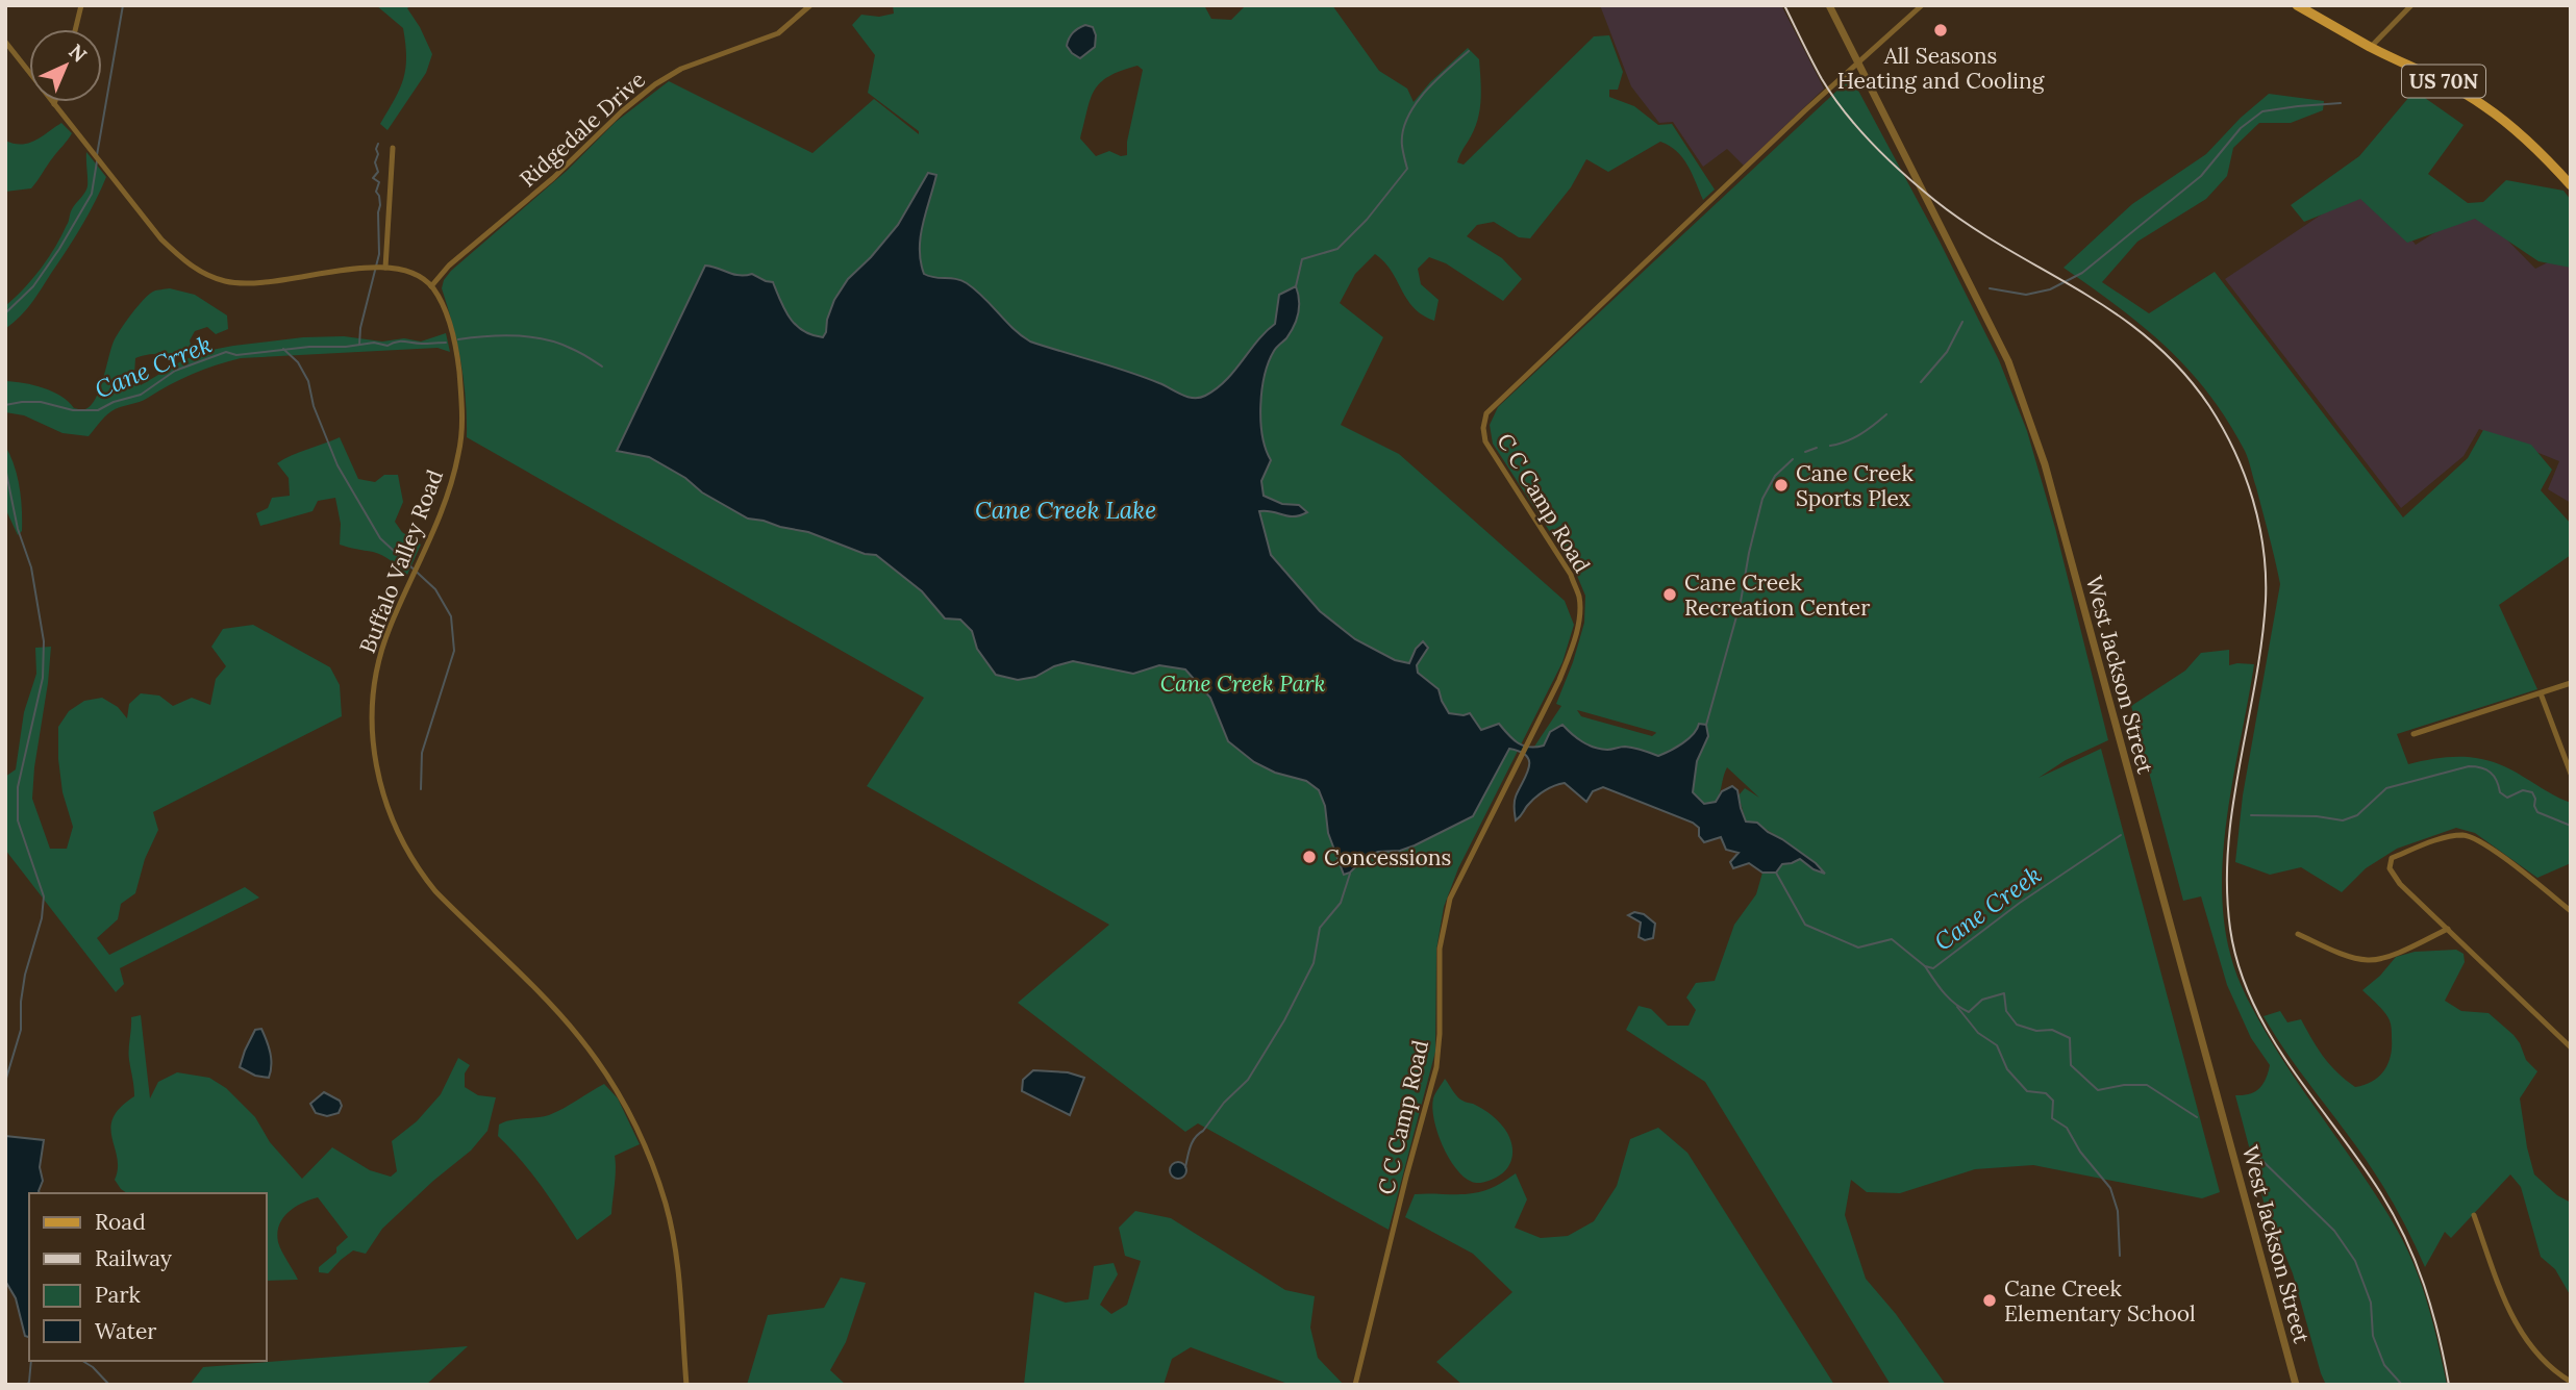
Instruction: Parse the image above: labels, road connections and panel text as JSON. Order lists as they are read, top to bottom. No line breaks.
{"streets":{"main road":["US 70N"],"street":["Ridgedale Drive","C C Camp Road","Buffalo Valley Road","West Jackson Street"]},"crossings":[["Ridgedale Drive","Buffalo Valley Road"],["C C Camp Road","West Jackson Street"]],"water":["Cane Crrek","Cane Creek Lake","Cane Creek"],"parks":["Cane Creek Park"],"places":["All Seasons Heating and Cooling","Cane Creek Sports Plex","Cane Creek Recreation Center","Concessions","Cane Creek Elementary School"],"legend":["Road","Railway","Park","Water"],"north":"top right"}
